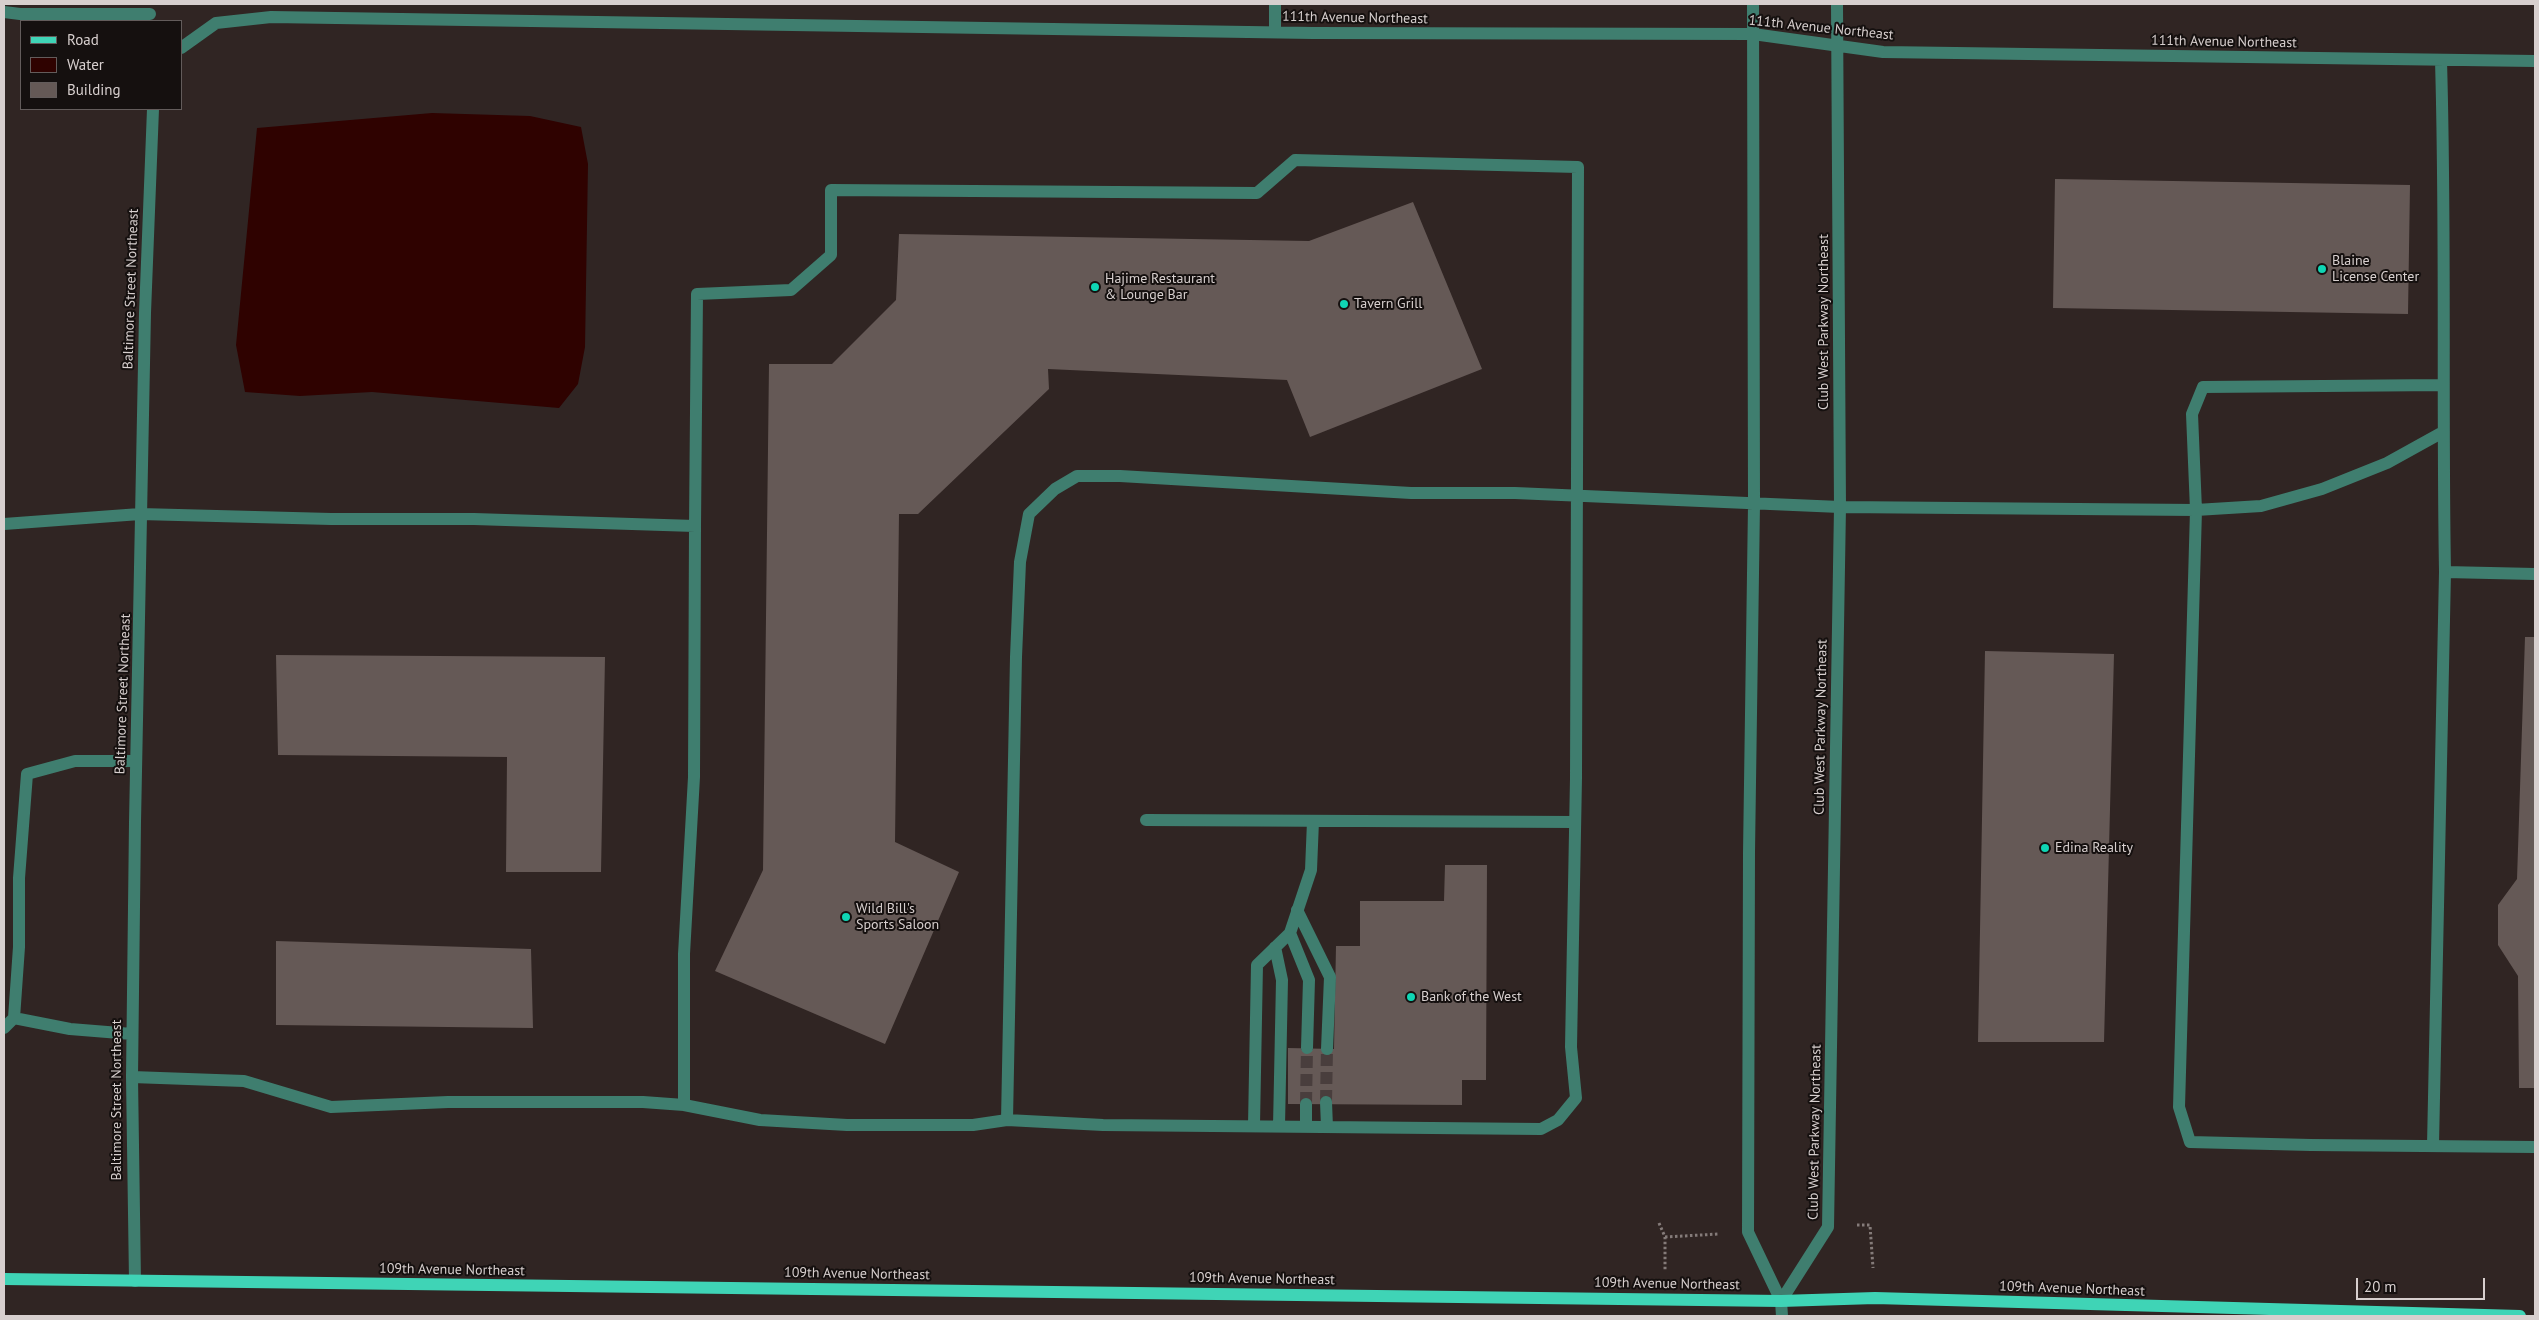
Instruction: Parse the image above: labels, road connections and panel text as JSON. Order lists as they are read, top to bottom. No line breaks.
{"streets":{"main road":["109th Avenue Northeast"],"street":["111th Avenue Northeast","Baltimore Street Northeast","Club West Parkway Northeast"]},"crossings":[["111th Avenue Northeast","Club West Parkway Northeast"],["Baltimore Street Northeast","109th Avenue Northeast"],["Club West Parkway Northeast","109th Avenue Northeast"]],"places":["Blaine License Center","Hajime Restaurant & Lounge Bar","Tavern Grill","Edina Reality","Wild Bill's Sports Saloon","Bank of the West"],"legend":["Road","Water","Building"],"scale_bar":"20 m"}
